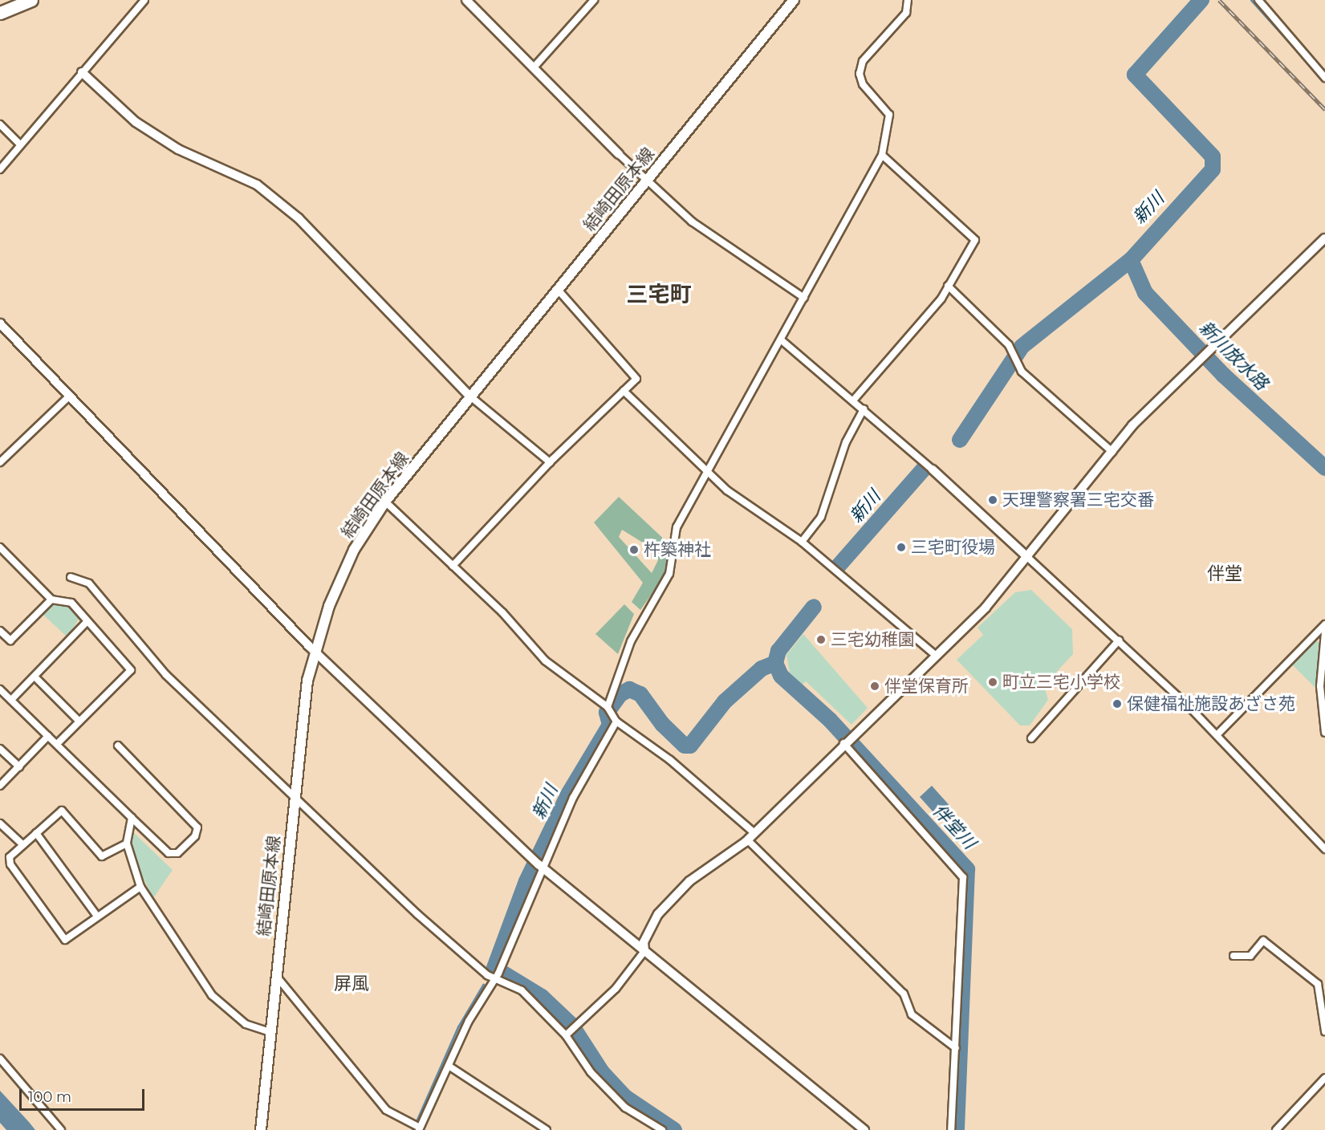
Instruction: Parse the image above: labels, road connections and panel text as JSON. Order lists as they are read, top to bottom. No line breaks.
{"streets":{"main road":["結崎田原本線"]},"districts":["三宅町","伴堂","屏風"],"water":["新川","新川放水路","伴堂川"],"places":["天理警察署三宅交番","三宅町役場","杵築神社","三宅幼稚園","町立三宅小学校","伴堂保育所","保健福祉施設あざさ苑"],"scale_bar":"100 m"}
